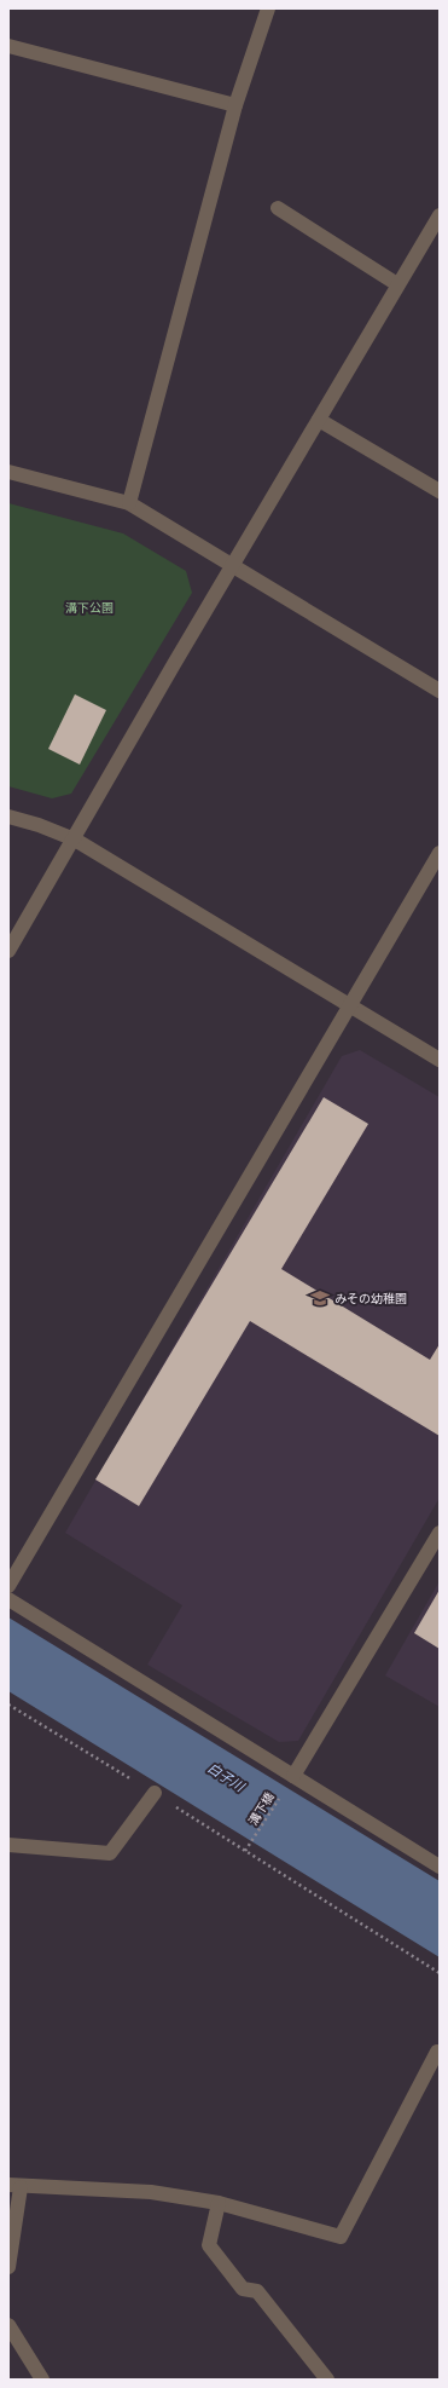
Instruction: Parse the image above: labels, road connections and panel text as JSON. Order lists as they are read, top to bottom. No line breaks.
{"streets":{"path":["溝下橋"]},"water":["白子川"],"parks":["溝下公園"],"places":{"school or university":["みその幼稚園"]}}
